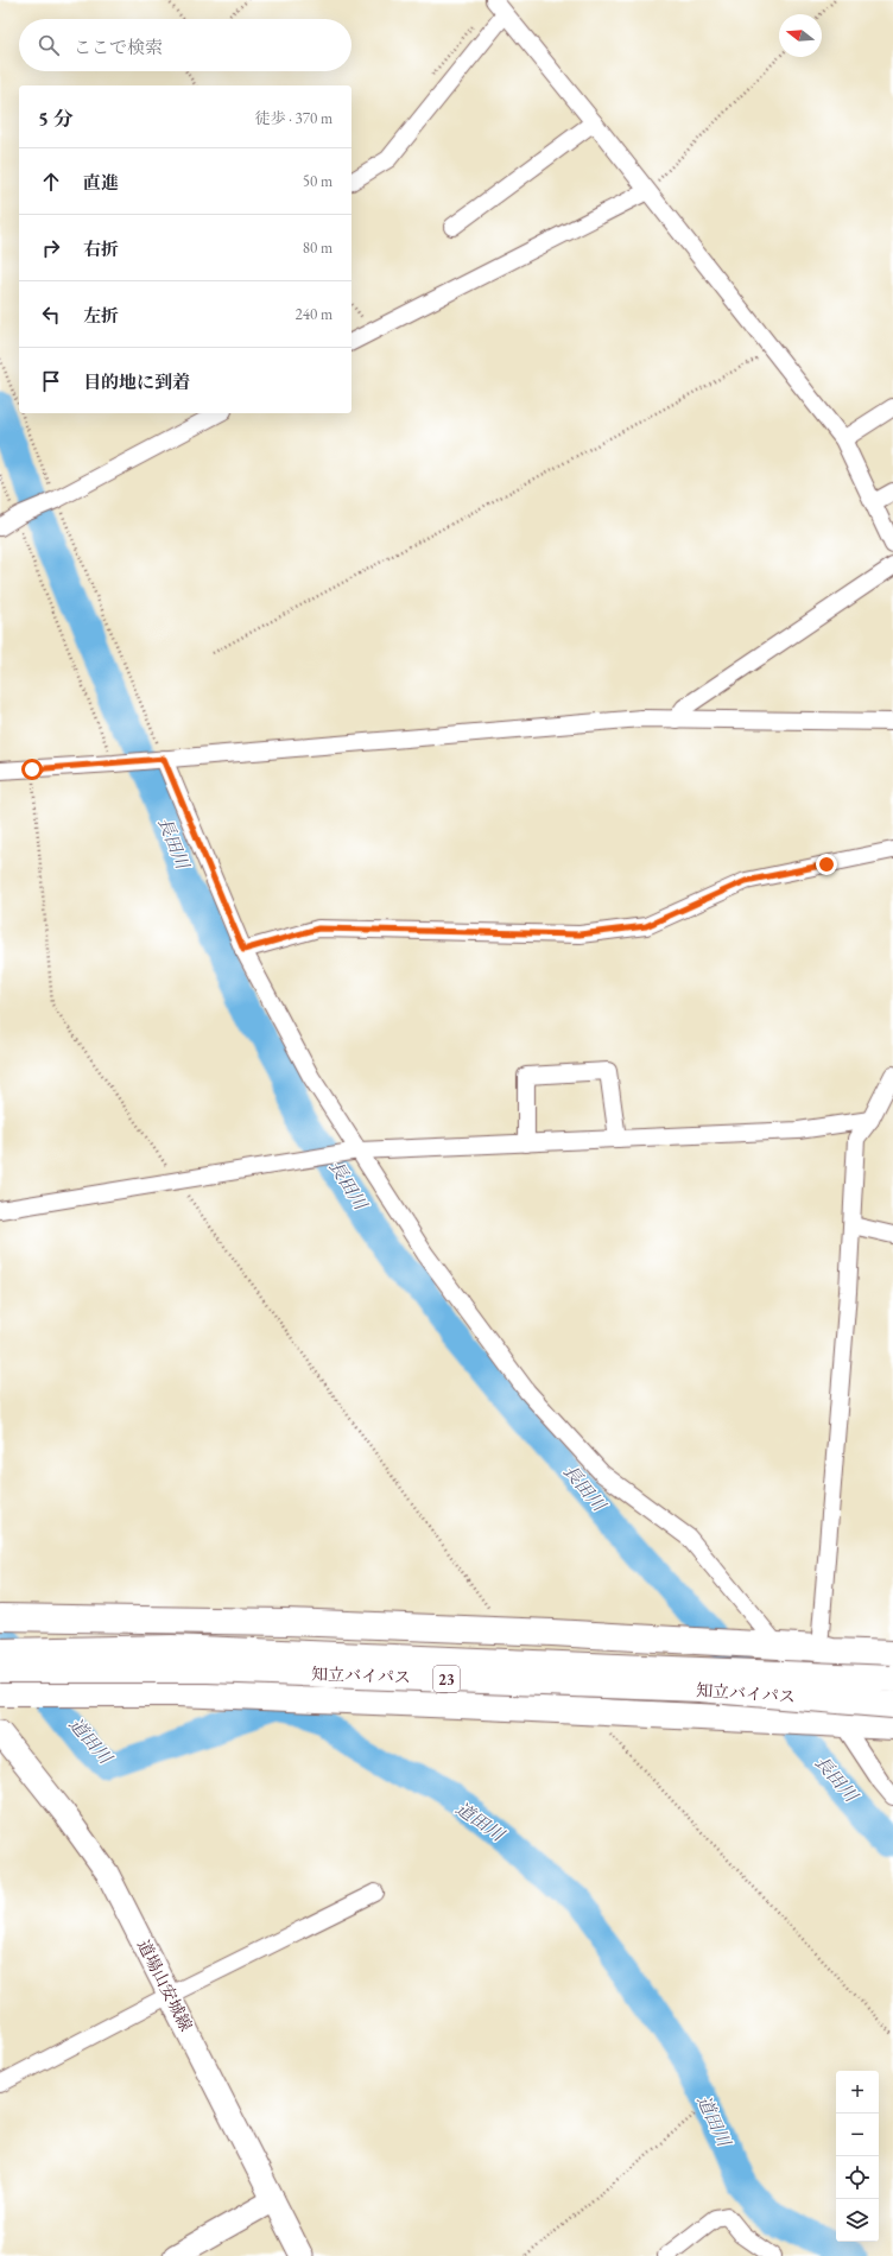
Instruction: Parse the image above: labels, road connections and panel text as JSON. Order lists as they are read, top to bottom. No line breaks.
{"streets":{"highway":["知立バイパス","23"],"main road":["道場山安城線"]},"water":["長田川","道田川"],"north":"left","page":{"search":"ここで検索","heading":["5 分","徒歩 · 370 m"],"list":[["直進","50 m"],["右折","80 m"],["左折","240 m"],"目的地に到着"],"map_buttons":["+","−"]}}
